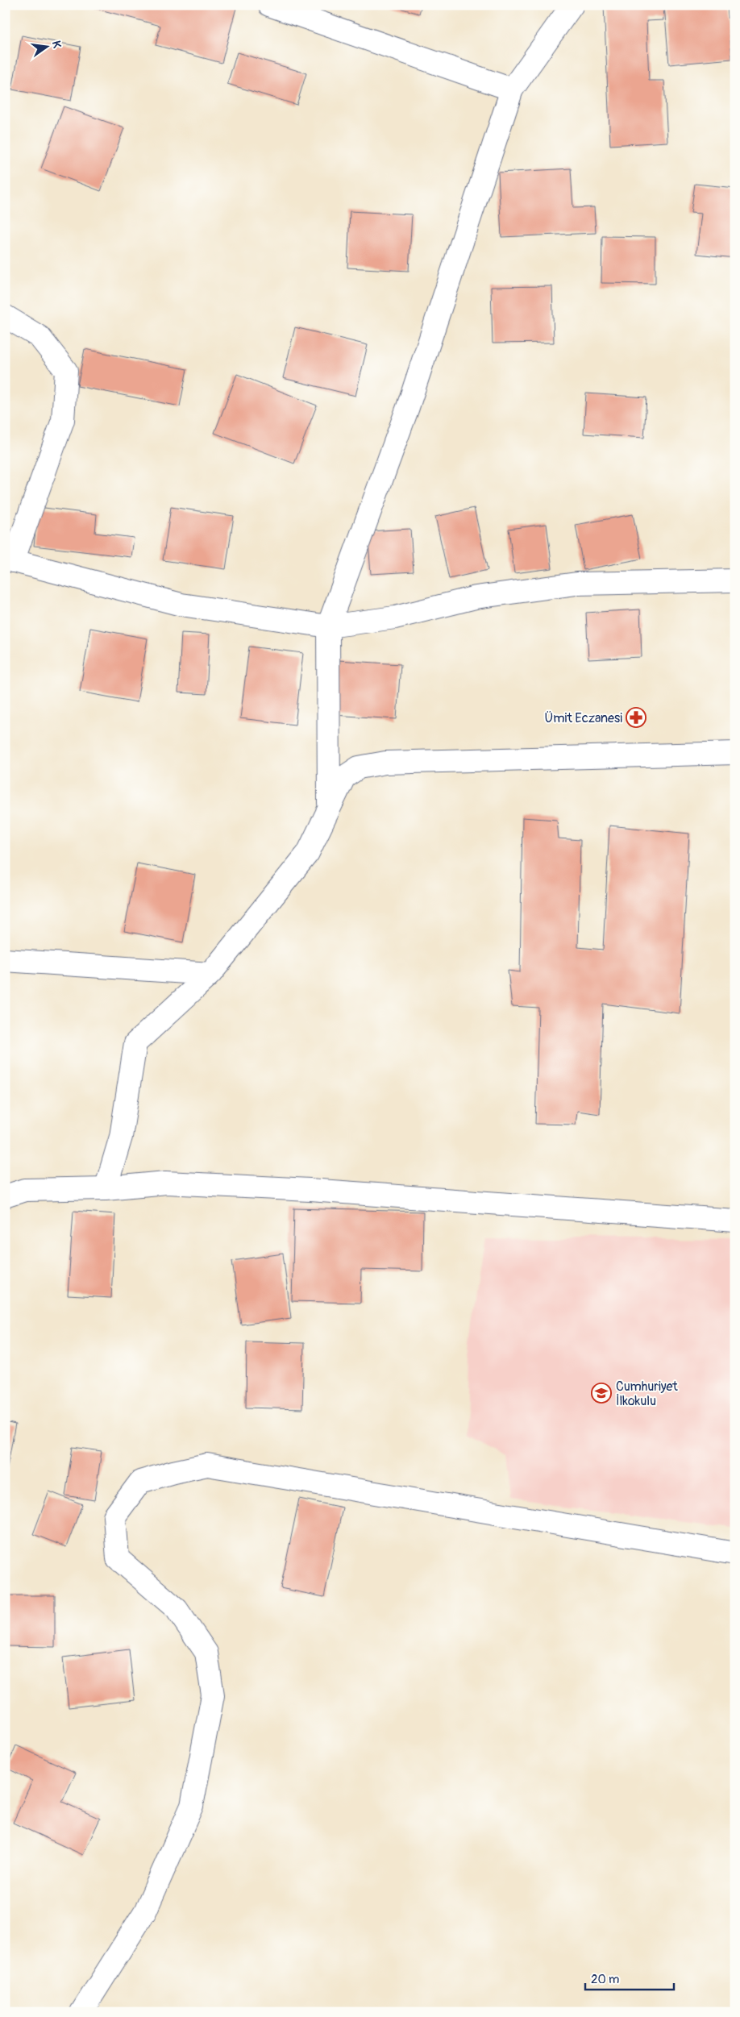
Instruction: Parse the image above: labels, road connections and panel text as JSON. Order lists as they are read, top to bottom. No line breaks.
{"places":{"pharmacy":["Ümit Eczanesi"],"school or university":["Cumhuriyet İlkokulu"]},"scale_bar":"20 m","north":"right"}
